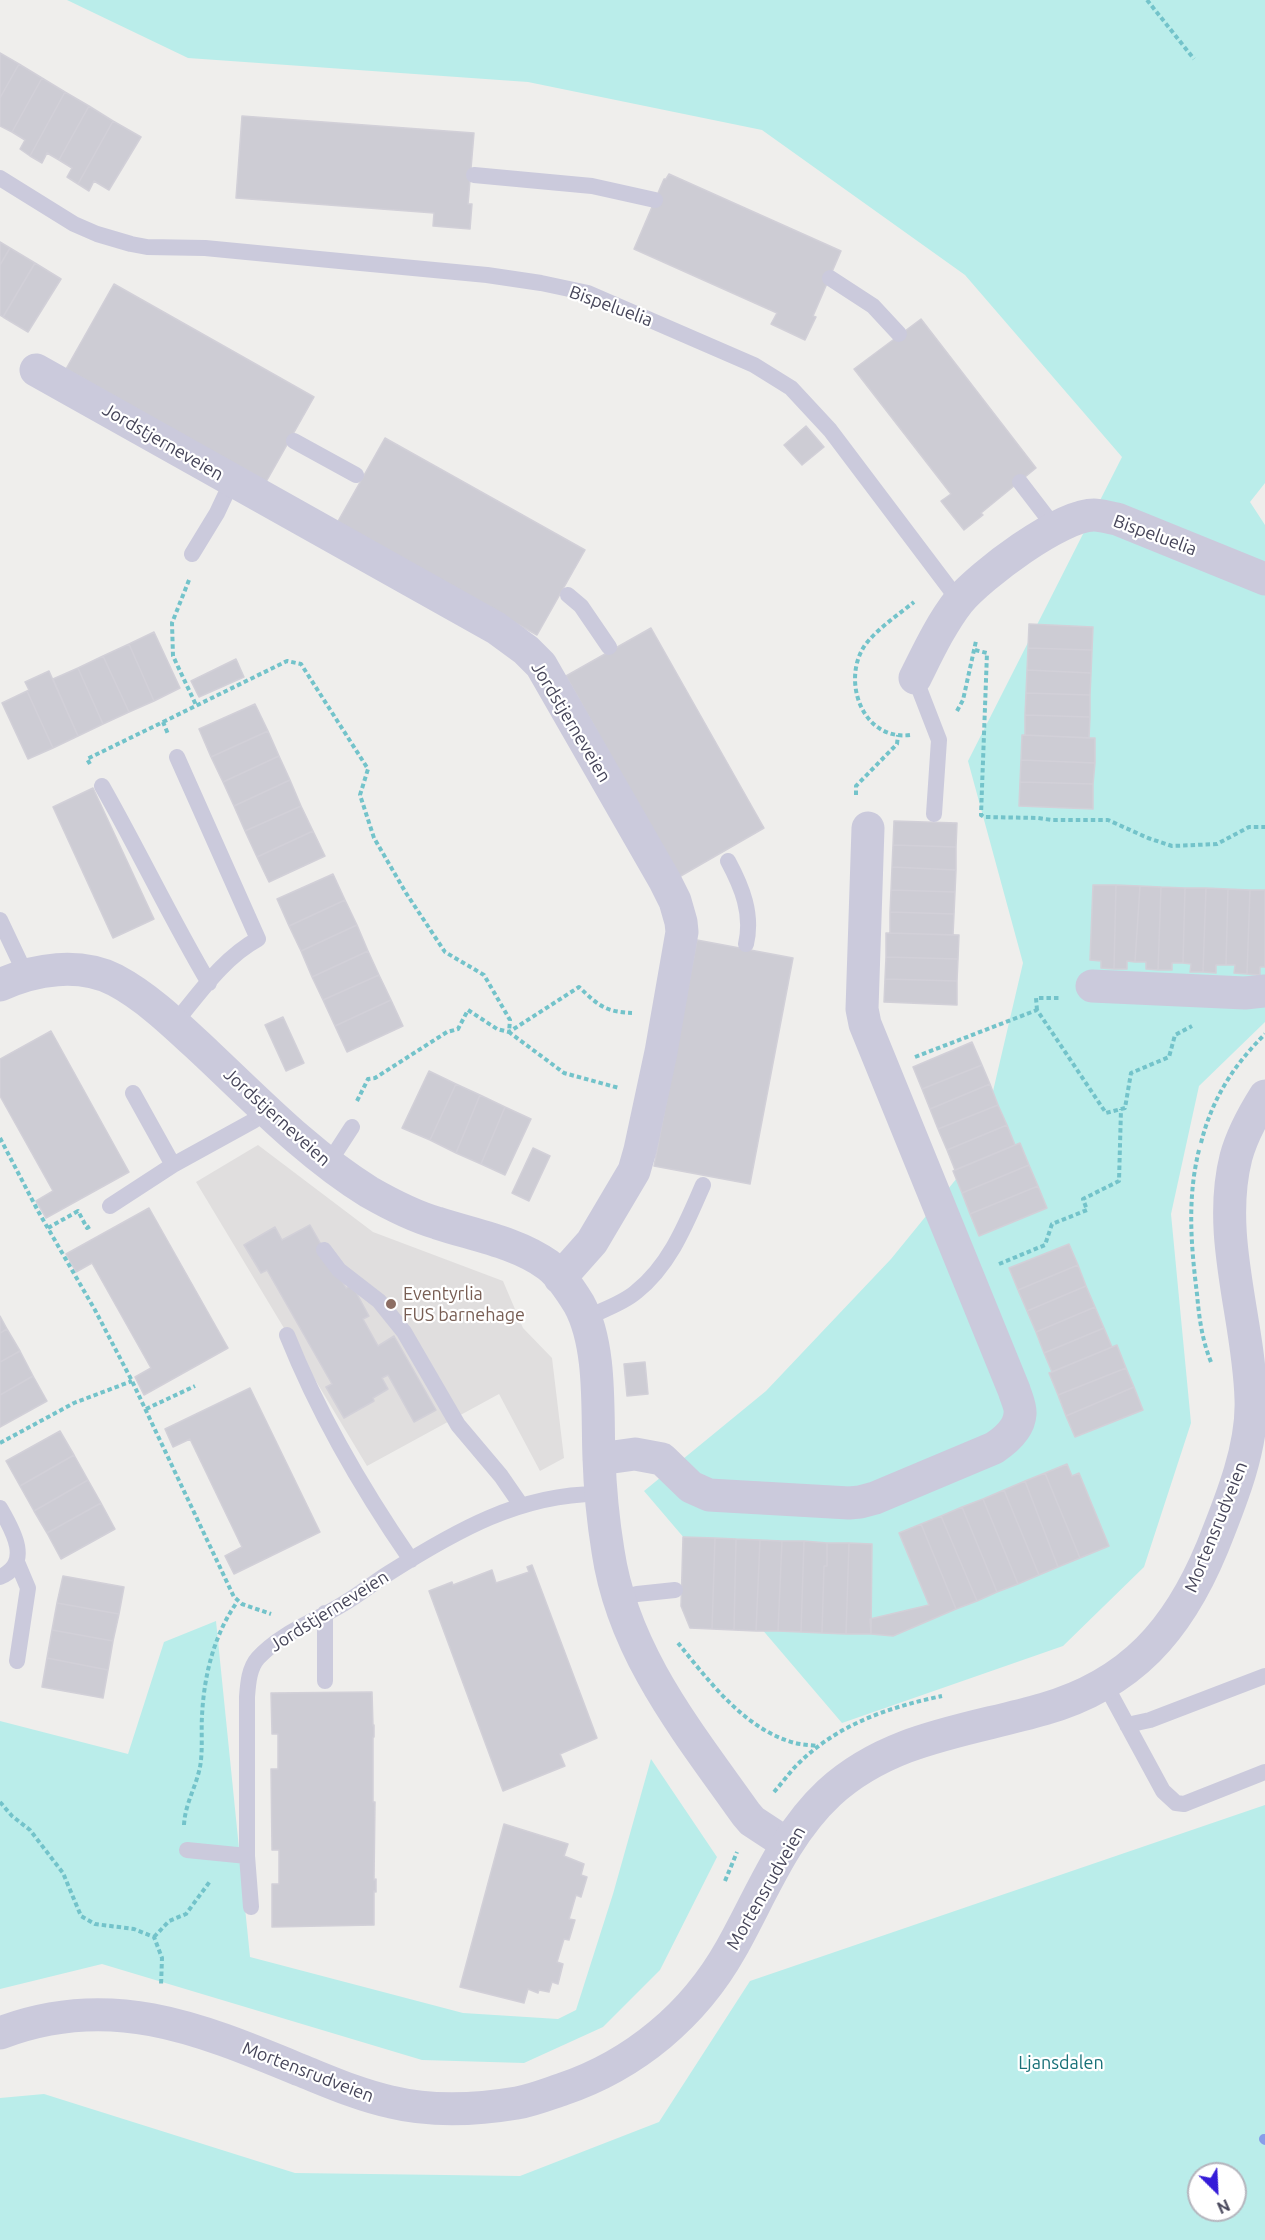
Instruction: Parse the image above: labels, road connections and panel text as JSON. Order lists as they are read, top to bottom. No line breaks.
{"streets":{"street":["Bispeluelia","Jordstjerneveien","Mortensrudveien"]},"crossings":[["Jordstjerneveien","Mortensrudveien"]],"parks":["Ljansdalen"],"places":["Eventyrlia FUS barnehage"],"north":"bottom right"}
